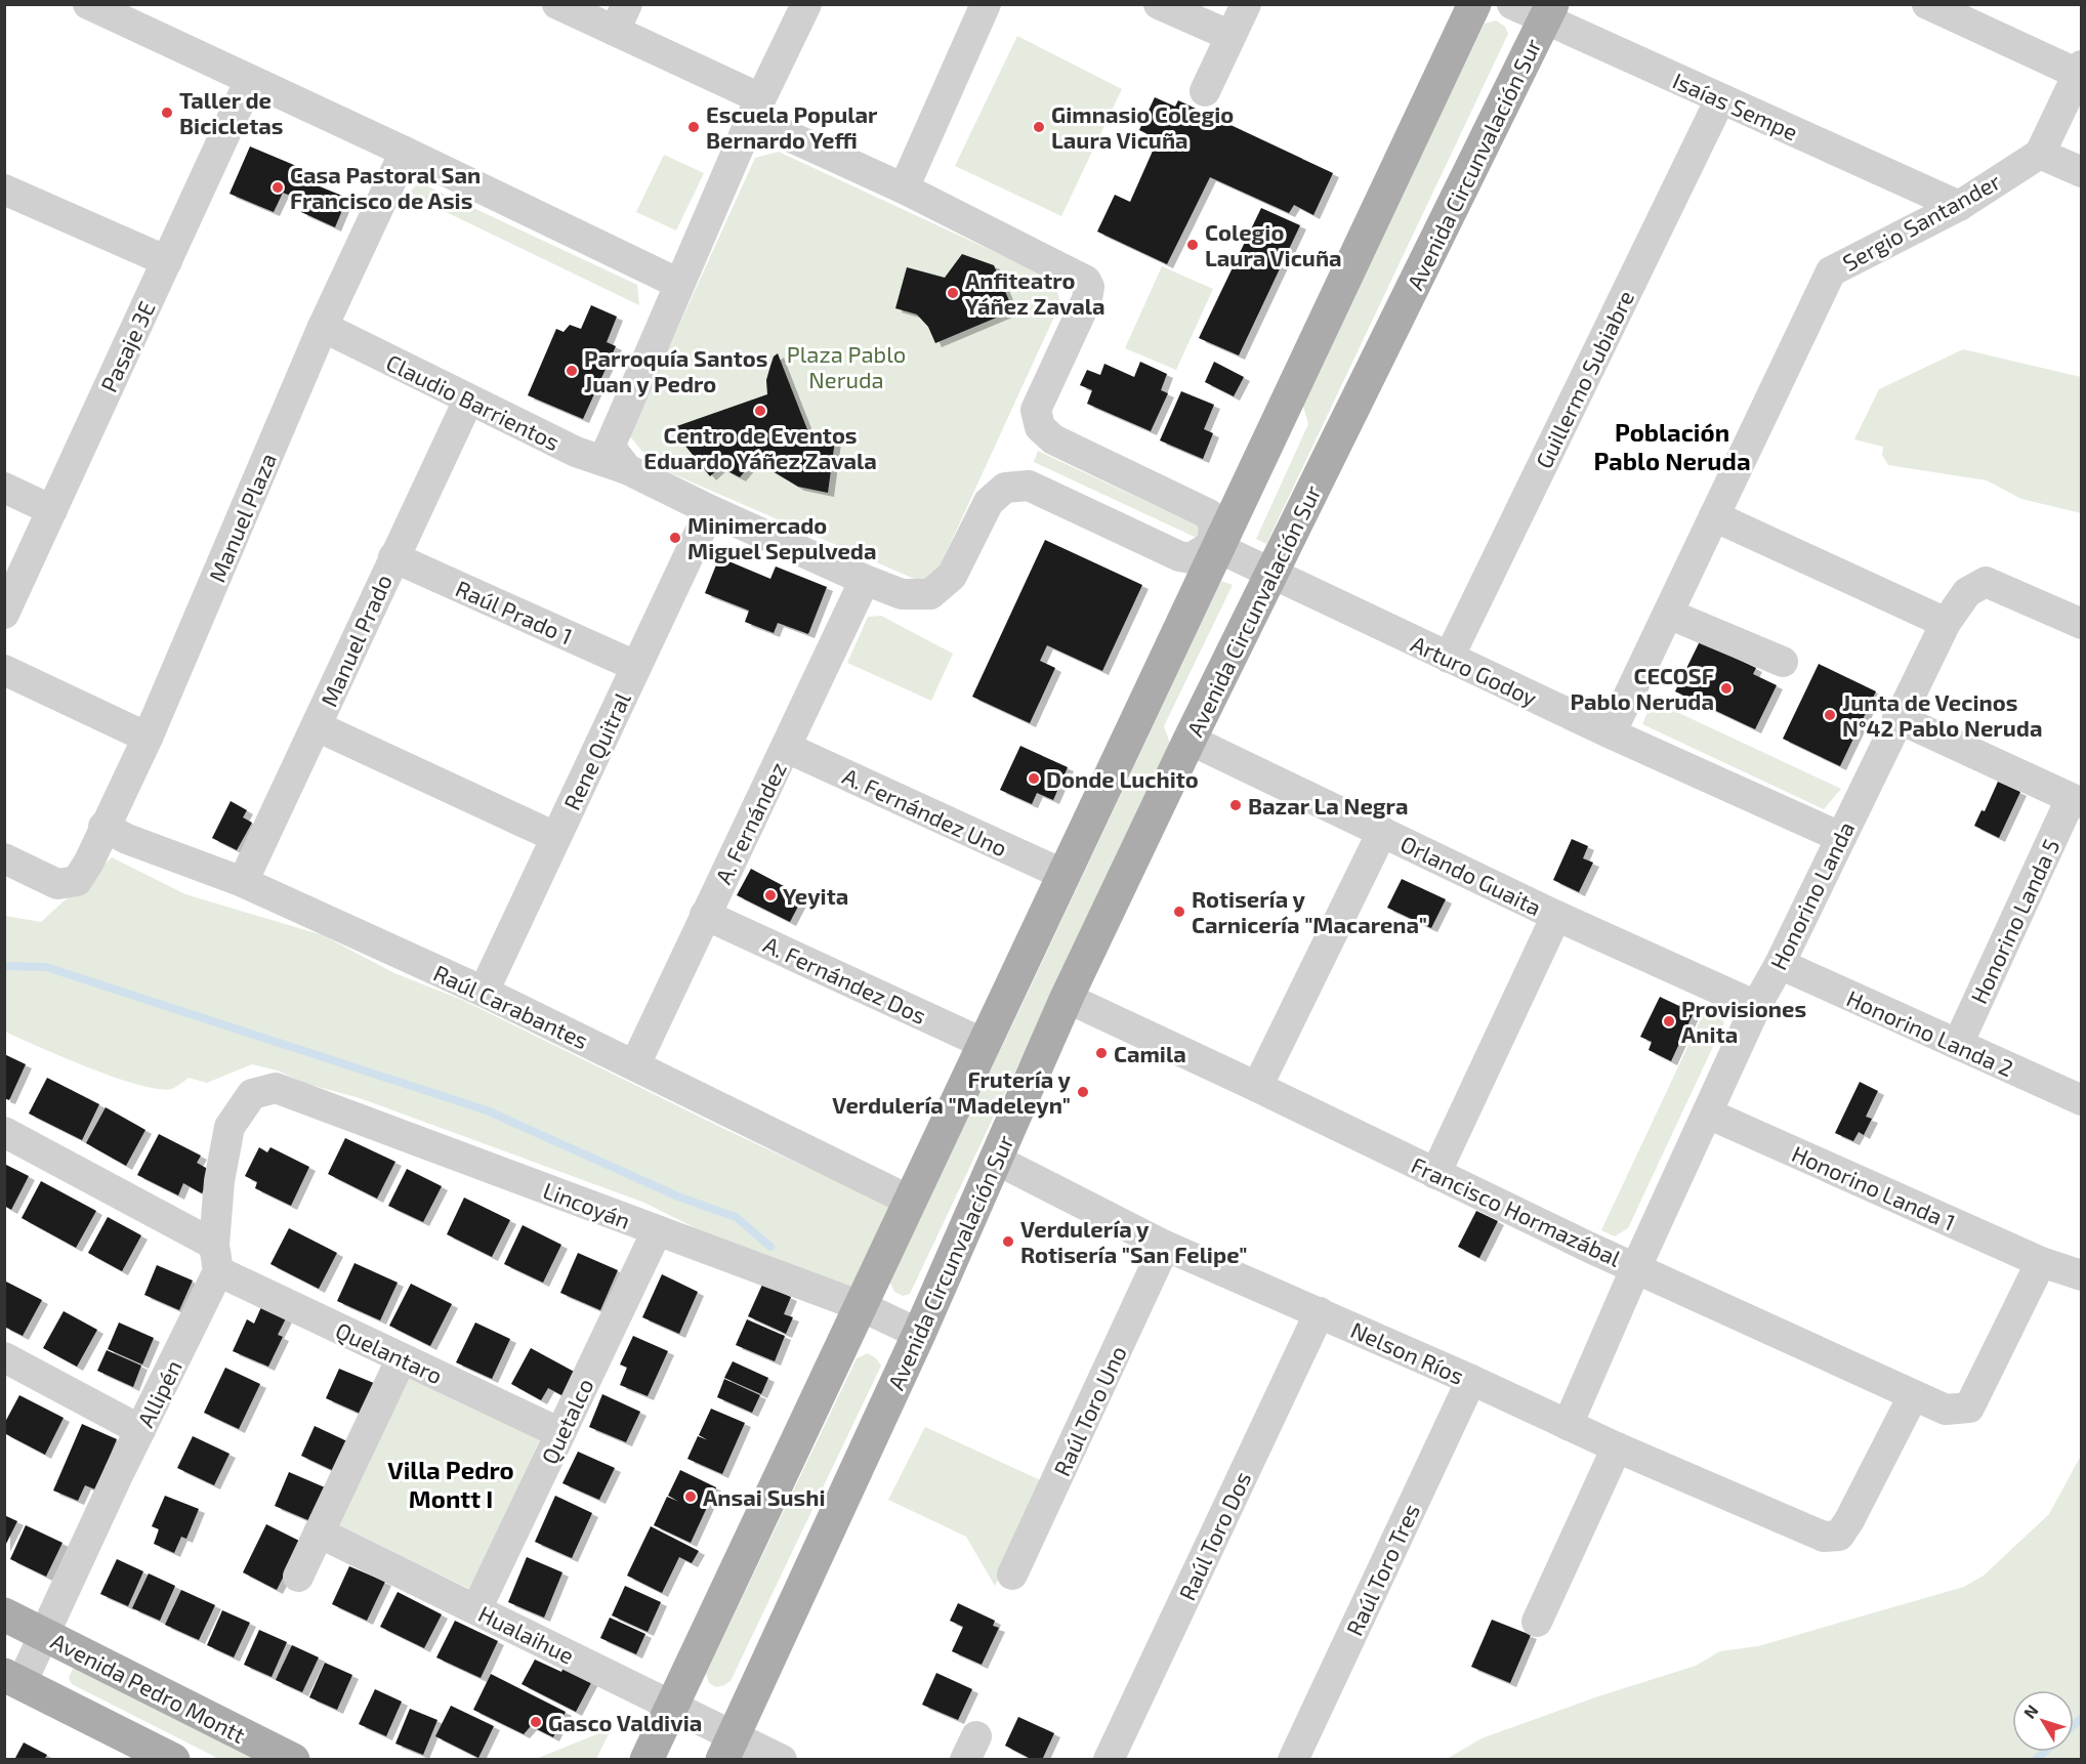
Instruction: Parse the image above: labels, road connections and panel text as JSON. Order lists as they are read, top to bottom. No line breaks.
{"streets":{"main road":["Avenida Circunvalación Sur","Avenida Pedro Montt"],"street":["Isaías Sempe","Sergio Santander","Pasaje 3E","Guillermo Subiabre","Claudio Barrientos","Manuel Plaza","Raúl Prado 1","Manuel Prado","Arturo Godoy","Rene Quitral","A. Fernández Uno","A. Fernández","Orlando Guaita","Honorino Landa","Honorino Landa 5","A. Fernández Dos","Raúl Carabantes","Honorino Landa 2","Honorino Landa 1","Lincoyán","Francisco Hormazábal","Quelantaro","Nelson Ríos","Allipén","Raúl Toro Uno","Quetalco","Raúl Toro Dos","Raúl Toro Tres","Hualaihue"]},"crossings":[["Isaías Sempe","Avenida Circunvalación Sur"],["Isaías Sempe","Sergio Santander"],["Isaías Sempe","Guillermo Subiabre"],["Avenida Circunvalación Sur","Arturo Godoy"],["Avenida Circunvalación Sur","Orlando Guaita"],["Avenida Circunvalación Sur","Lincoyán"],["Avenida Circunvalación Sur","Francisco Hormazábal"],["Avenida Circunvalación Sur","Nelson Ríos"],["Avenida Circunvalación Sur","Hualaihue"],["Sergio Santander","Arturo Godoy"],["Guillermo Subiabre","Arturo Godoy"],["Claudio Barrientos","Manuel Plaza"],["Claudio Barrientos","Manuel Prado"],["Claudio Barrientos","Arturo Godoy"],["Claudio Barrientos","Rene Quitral"],["Claudio Barrientos","A. Fernández"],["Manuel Plaza","Raúl Carabantes"],["Raúl Prado 1","Manuel Prado"],["Raúl Prado 1","Rene Quitral"],["Manuel Prado","Raúl Carabantes"],["Arturo Godoy","Honorino Landa"],["Rene Quitral","Raúl Carabantes"],["A. Fernández Uno","A. Fernández"],["A. Fernández","A. Fernández Dos"],["A. Fernández","Raúl Carabantes"],["Orlando Guaita","Honorino Landa"],["Honorino Landa","Honorino Landa 2"],["Honorino Landa","Honorino Landa 1"],["Honorino Landa","Francisco Hormazábal"],["Honorino Landa","Nelson Ríos"],["Honorino Landa 5","Honorino Landa 2"],["Honorino Landa 1","Francisco Hormazábal"],["Lincoyán","Allipén"],["Lincoyán","Quetalco"],["Francisco Hormazábal","Nelson Ríos"],["Quelantaro","Allipén"],["Quelantaro","Quetalco"],["Nelson Ríos","Raúl Toro Uno"],["Nelson Ríos","Raúl Toro Dos"],["Nelson Ríos","Raúl Toro Tres"],["Allipén","Avenida Pedro Montt"],["Quetalco","Hualaihue"]],"districts":["Población Pablo Neruda","Villa Pedro Montt I"],"parks":["Plaza Pablo Neruda"],"places":["Taller de Bicicletas","Escuela Popular Bernardo Yeffi","Gimnasio Colegio Laura Vicuña","Casa Pastoral San Francisco de Asis","Colegio Laura Vicuña","Anfiteatro Yáñez Zavala","Parroquía Santos Juan y Pedro","Centro de Eventos Eduardo Yáñez Zavala","Minimercado Miguel Sepulveda","CECOSF Pablo Neruda","Junta de Vecinos N°42 Pablo Neruda","Donde Luchito","Bazar La Negra","Yeyita","Rotisería y Carnicería \"Macarena\"","Provisiones Anita","Camila","Frutería y Verdulería \"Madeleyn\"","Verdulería y Rotisería \"San Felipe\"","Ansai Sushi","Gasco Valdivia"],"north":"top left"}
